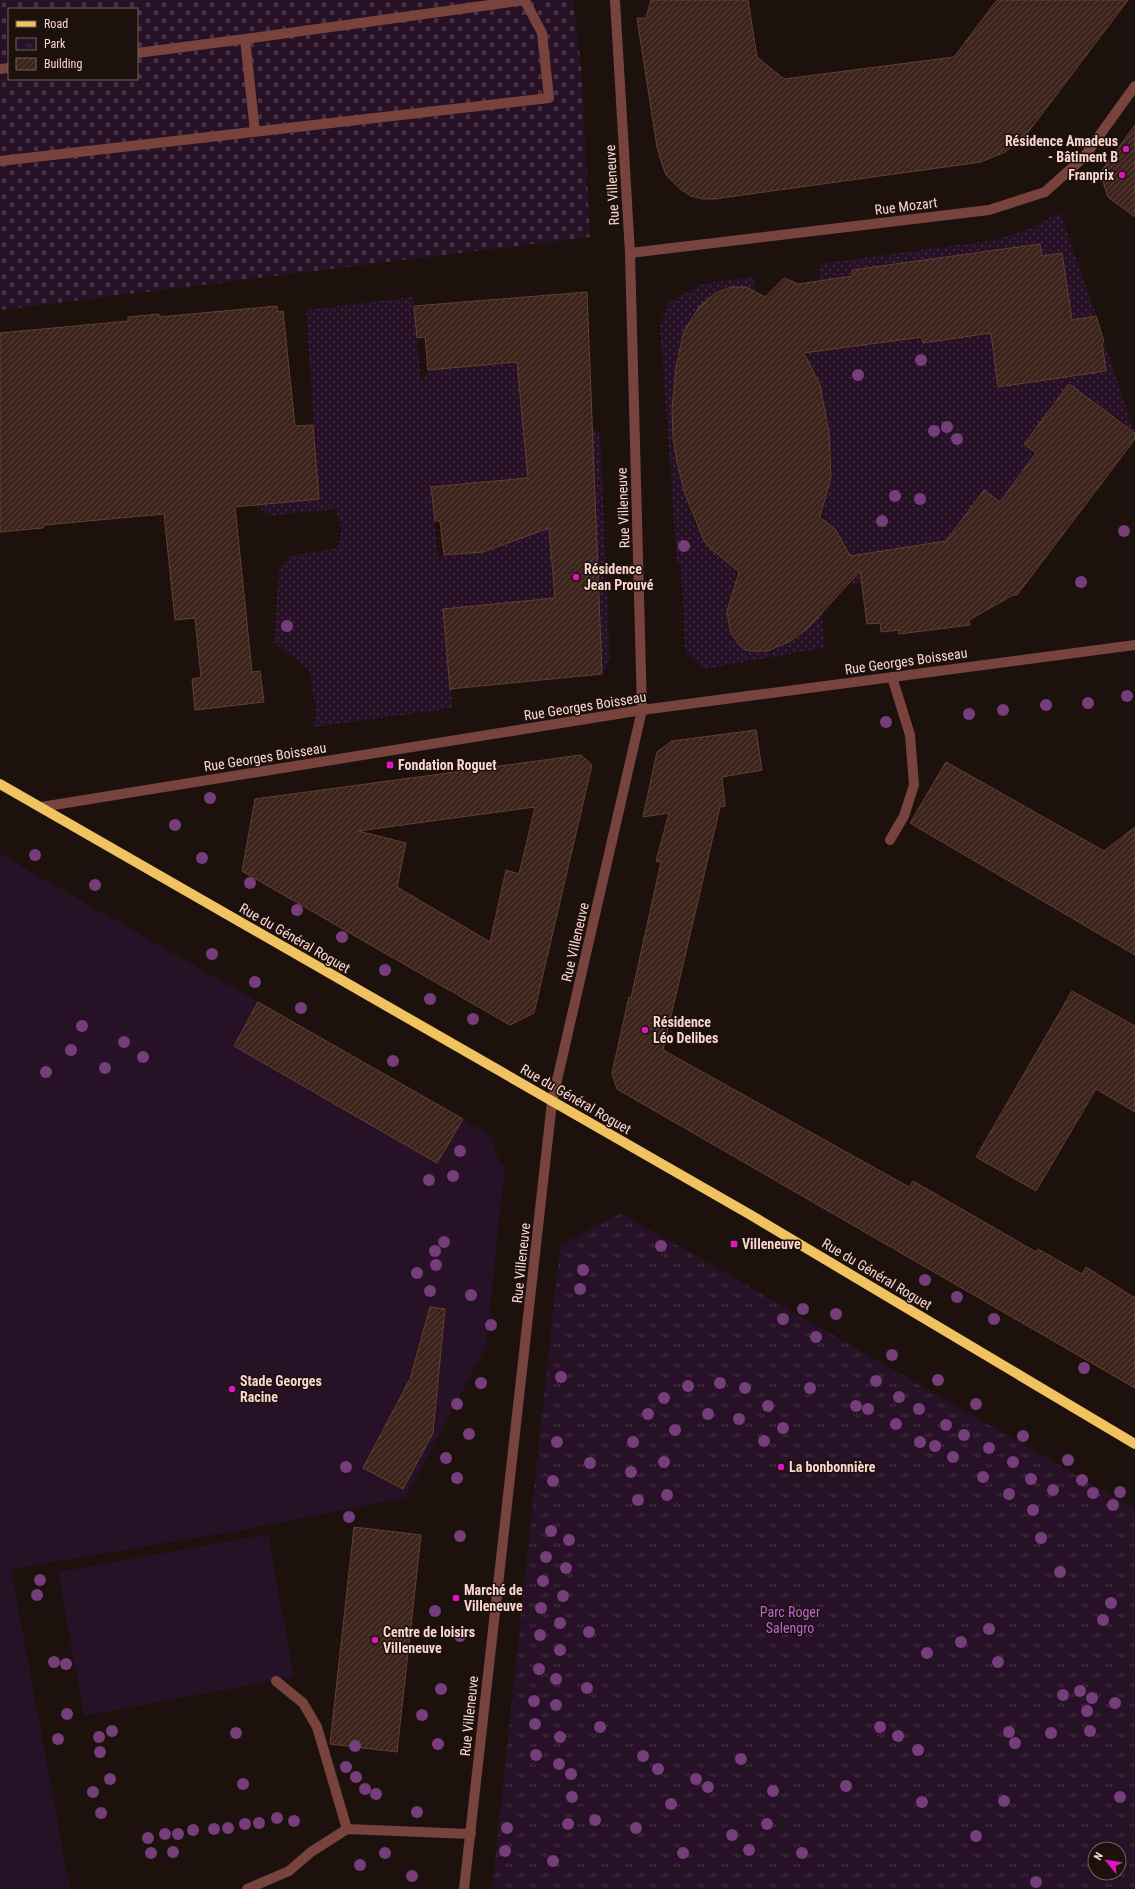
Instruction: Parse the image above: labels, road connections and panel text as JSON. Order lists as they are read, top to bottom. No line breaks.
{"streets":{"main road":["Rue du Général Roguet"],"street":["Rue Villeneuve","Rue Mozart","Rue Georges Boisseau"]},"crossings":[["Rue Villeneuve","Rue Mozart"],["Rue Villeneuve","Rue Georges Boisseau"],["Rue Villeneuve","Rue du Général Roguet"],["Rue Georges Boisseau","Rue du Général Roguet"]],"parks":["Parc Roger Salengro"],"places":{"other":["Résidence Amadeus - Bâtiment B","Franprix","Résidence Jean Prouvé","Résidence Léo Delibes","Stade Georges Racine","La bonbonnière","Marché de Villeneuve","Centre de loisirs Villeneuve"],"transit":["Fondation Roguet","Villeneuve"]},"legend":["Road","Park","Building"],"north":"top left"}
